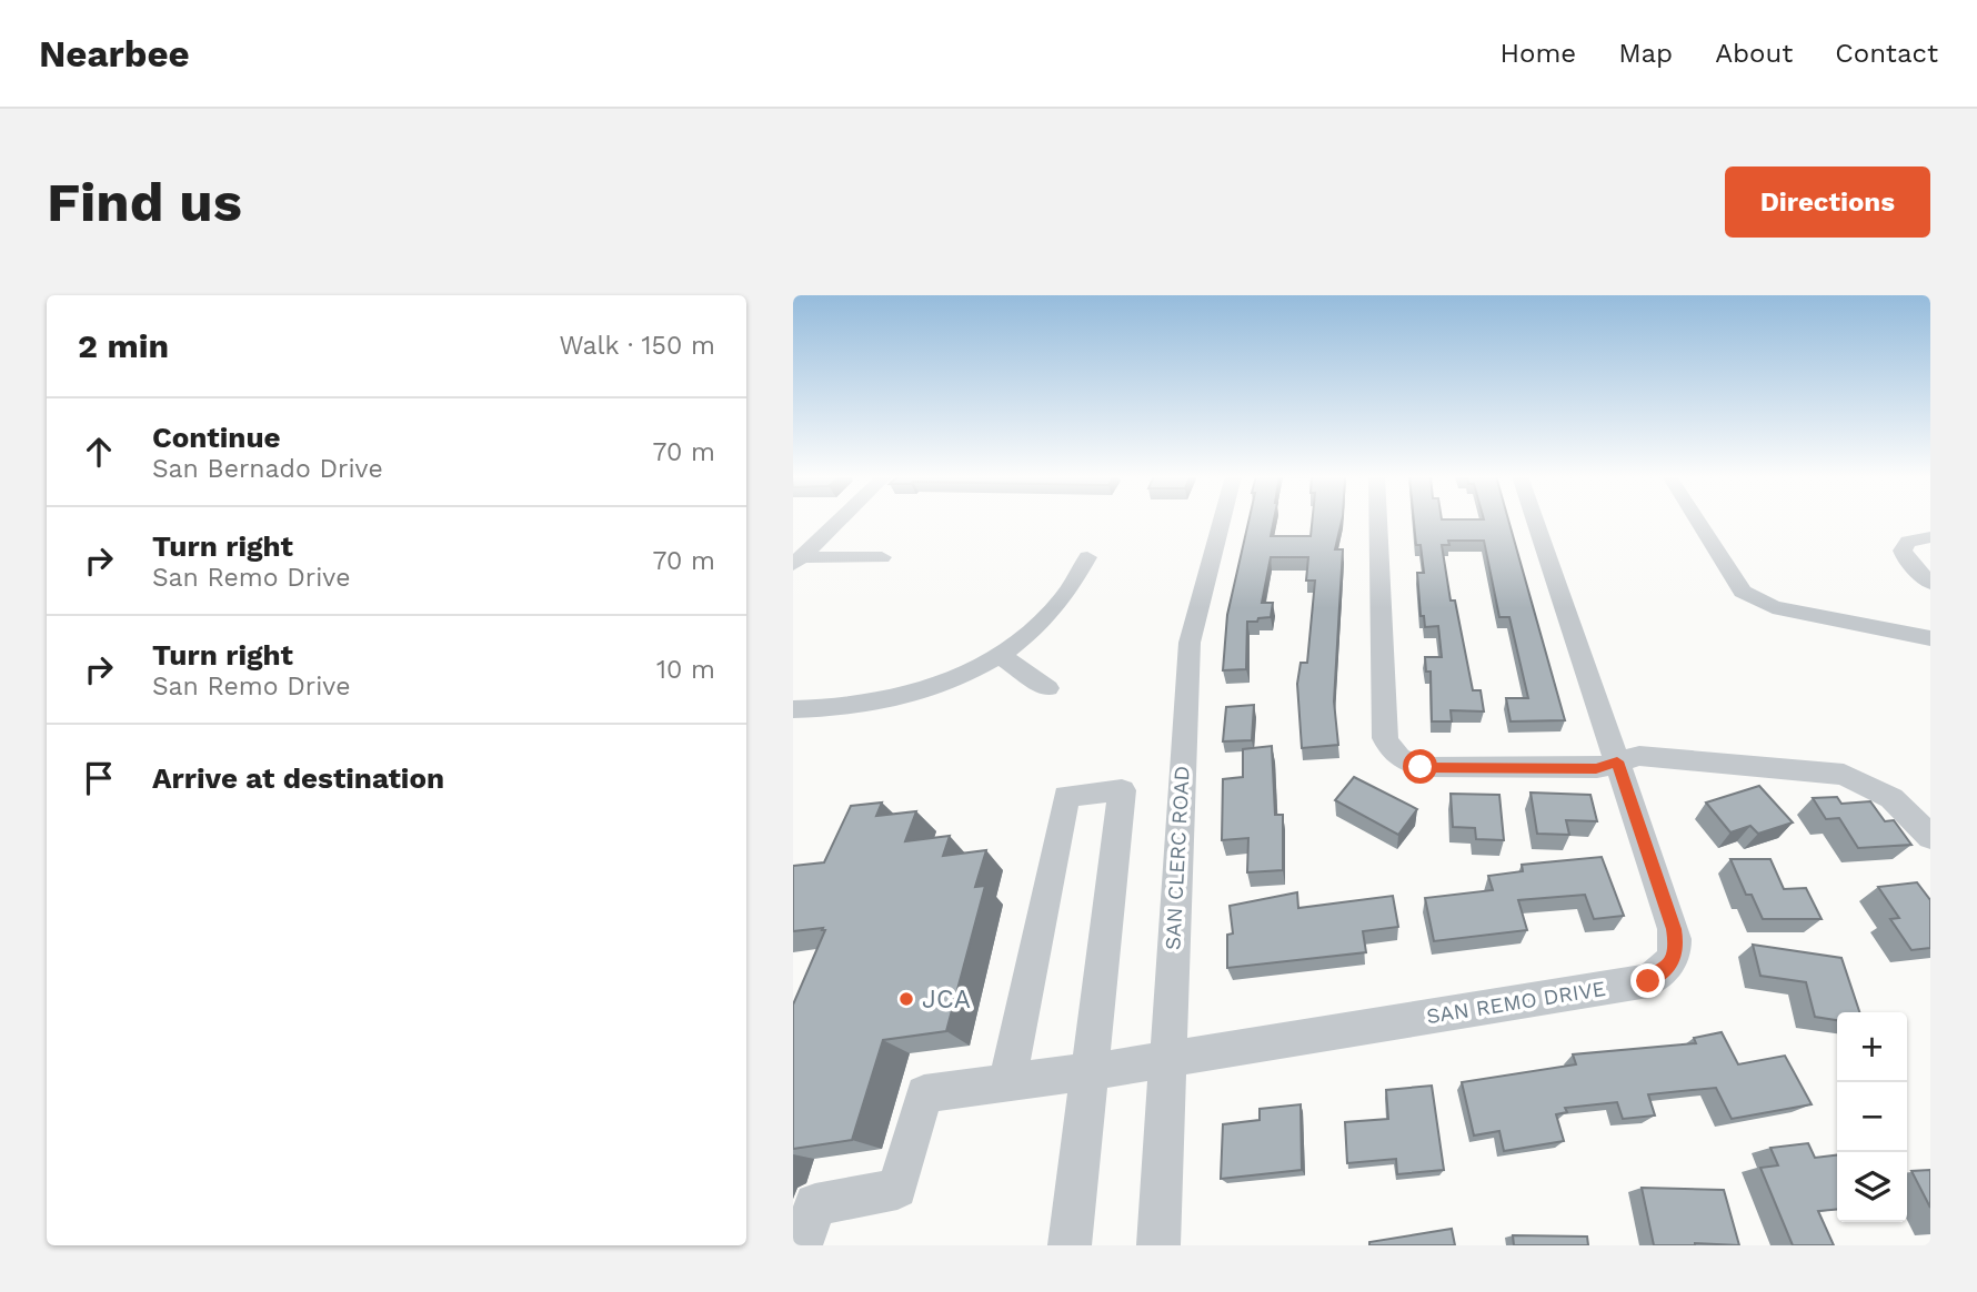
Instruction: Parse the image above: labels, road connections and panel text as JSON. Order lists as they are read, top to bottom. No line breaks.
{"streets":{"street":["SAN CLERC ROAD","SAN REMO DRIVE"]},"crossings":[["SAN CLERC ROAD","SAN REMO DRIVE"]],"places":["JCA"],"page":{"header":"Nearbee","nav":["Home","Map","About","Contact"],"buttons":"Directions","title":"Find us","heading":["2 min","Walk · 150 m"],"list":[["Continue","San Bernado Drive","70 m"],["Turn right","San Remo Drive","70 m"],["Turn right","San Remo Drive","10 m"],"Arrive at destination"],"map_buttons":["+","−"]}}
